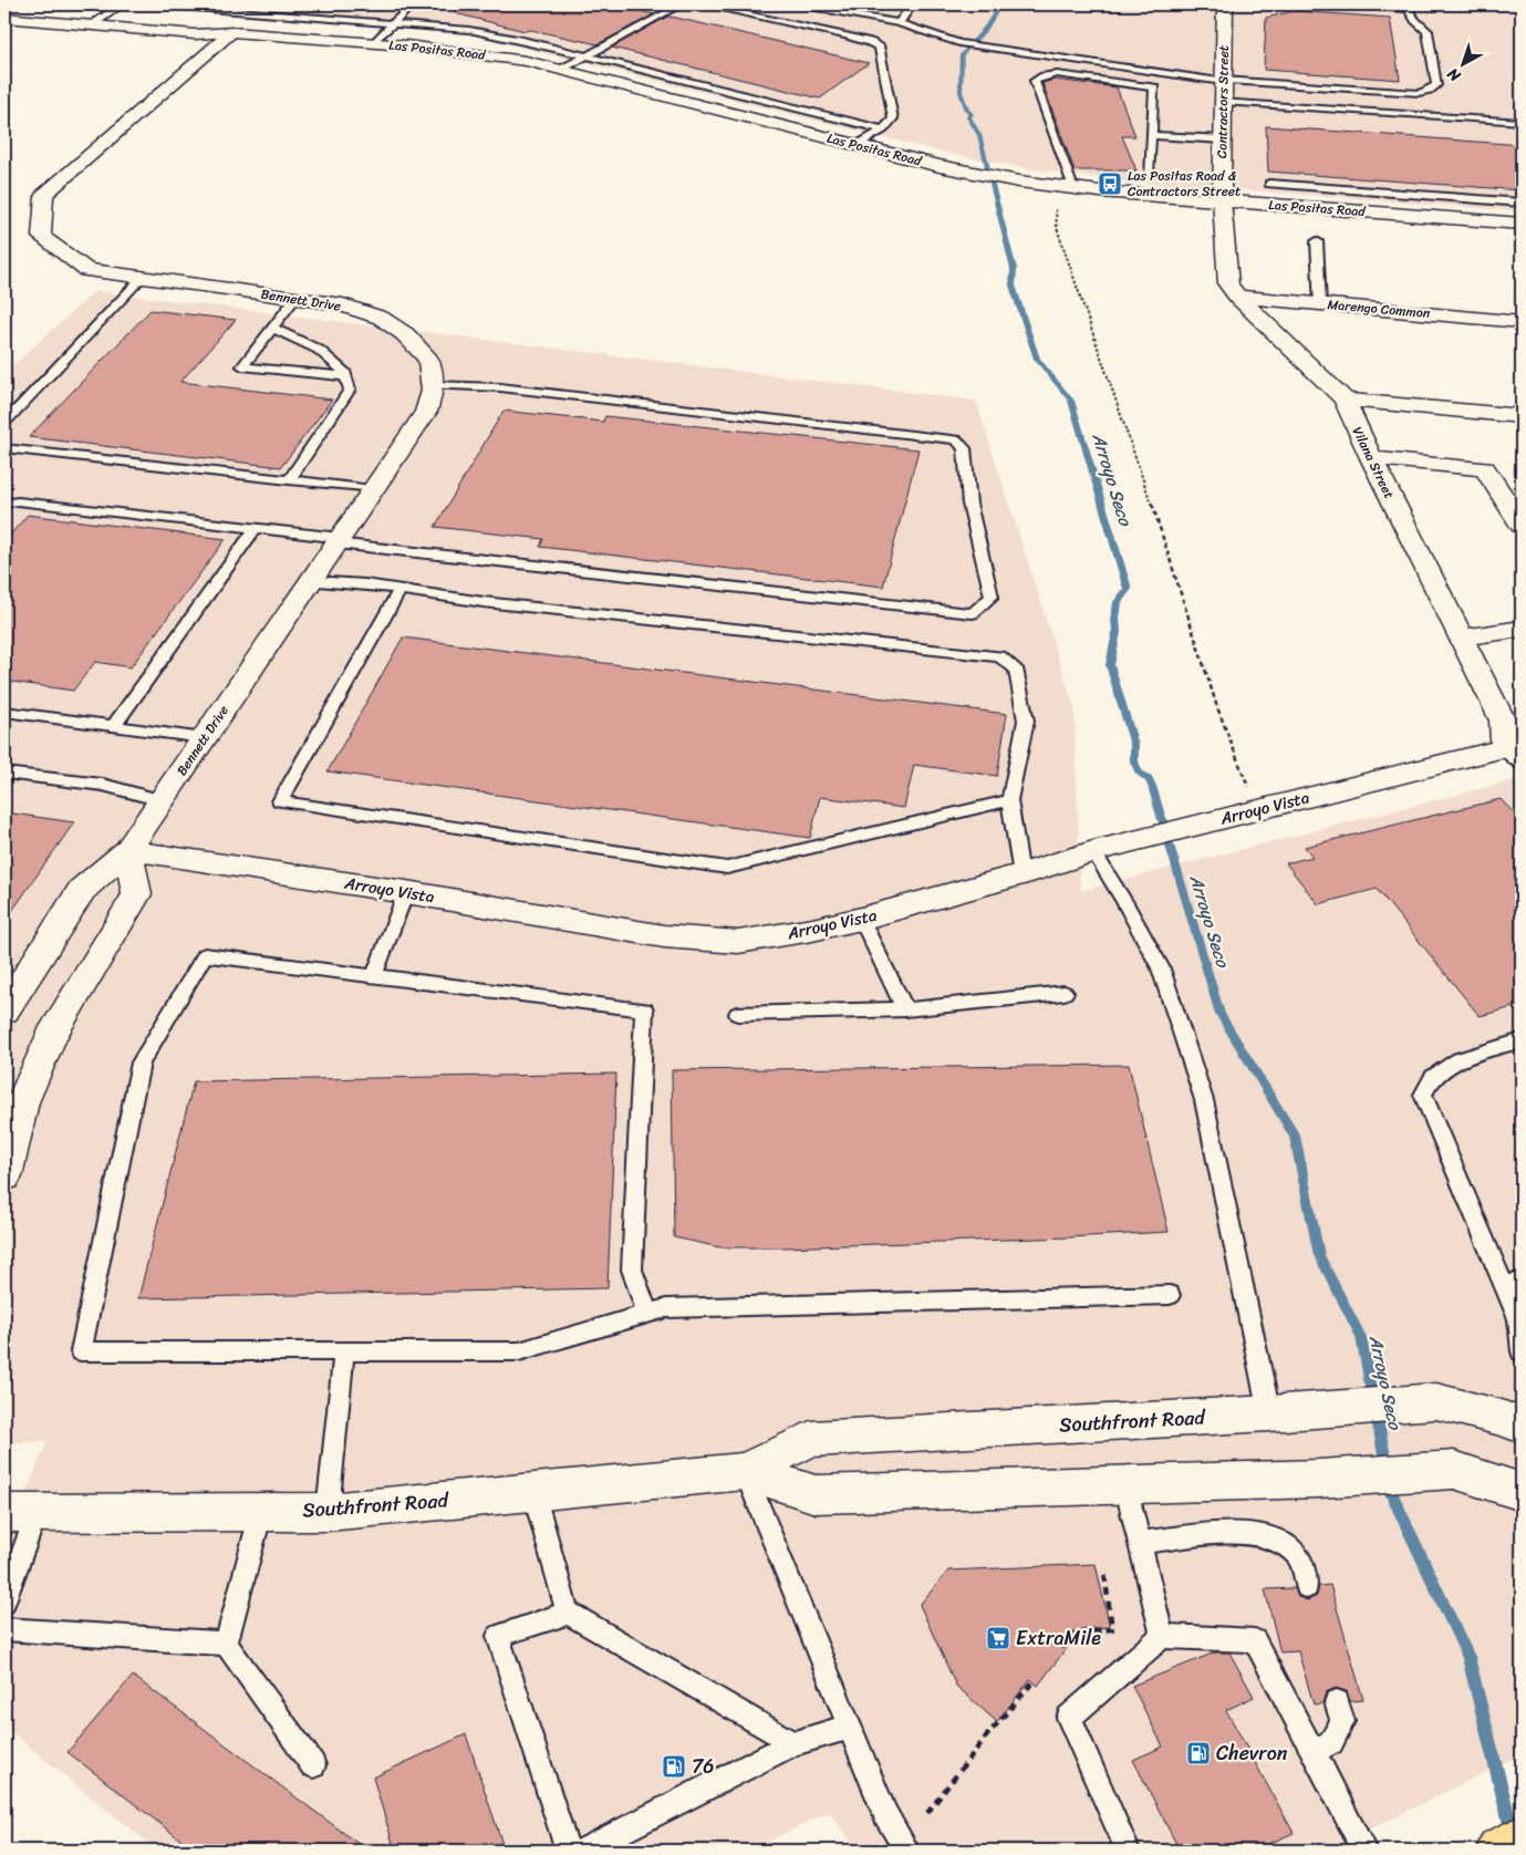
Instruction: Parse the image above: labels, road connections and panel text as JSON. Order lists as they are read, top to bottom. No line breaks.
{"streets":{"street":["Las Positas Road","Contractors Street","Bennett Drive","Marengo Common","Vilana Street","Arroyo Vista","Southfront Road"]},"crossings":[["Las Positas Road","Contractors Street"],["Las Positas Road","Bennett Drive"],["Las Positas Road","Vilana Street"],["Contractors Street","Vilana Street"],["Bennett Drive","Arroyo Vista"],["Marengo Common","Vilana Street"],["Vilana Street","Arroyo Vista"]],"water":["Arroyo Seco"],"places":{"bus stop":["Las Positas Road & Contractors Street"],"supermarket":["ExtraMile"],"fuel station":["Chevron","76"]},"north":"bottom left"}
